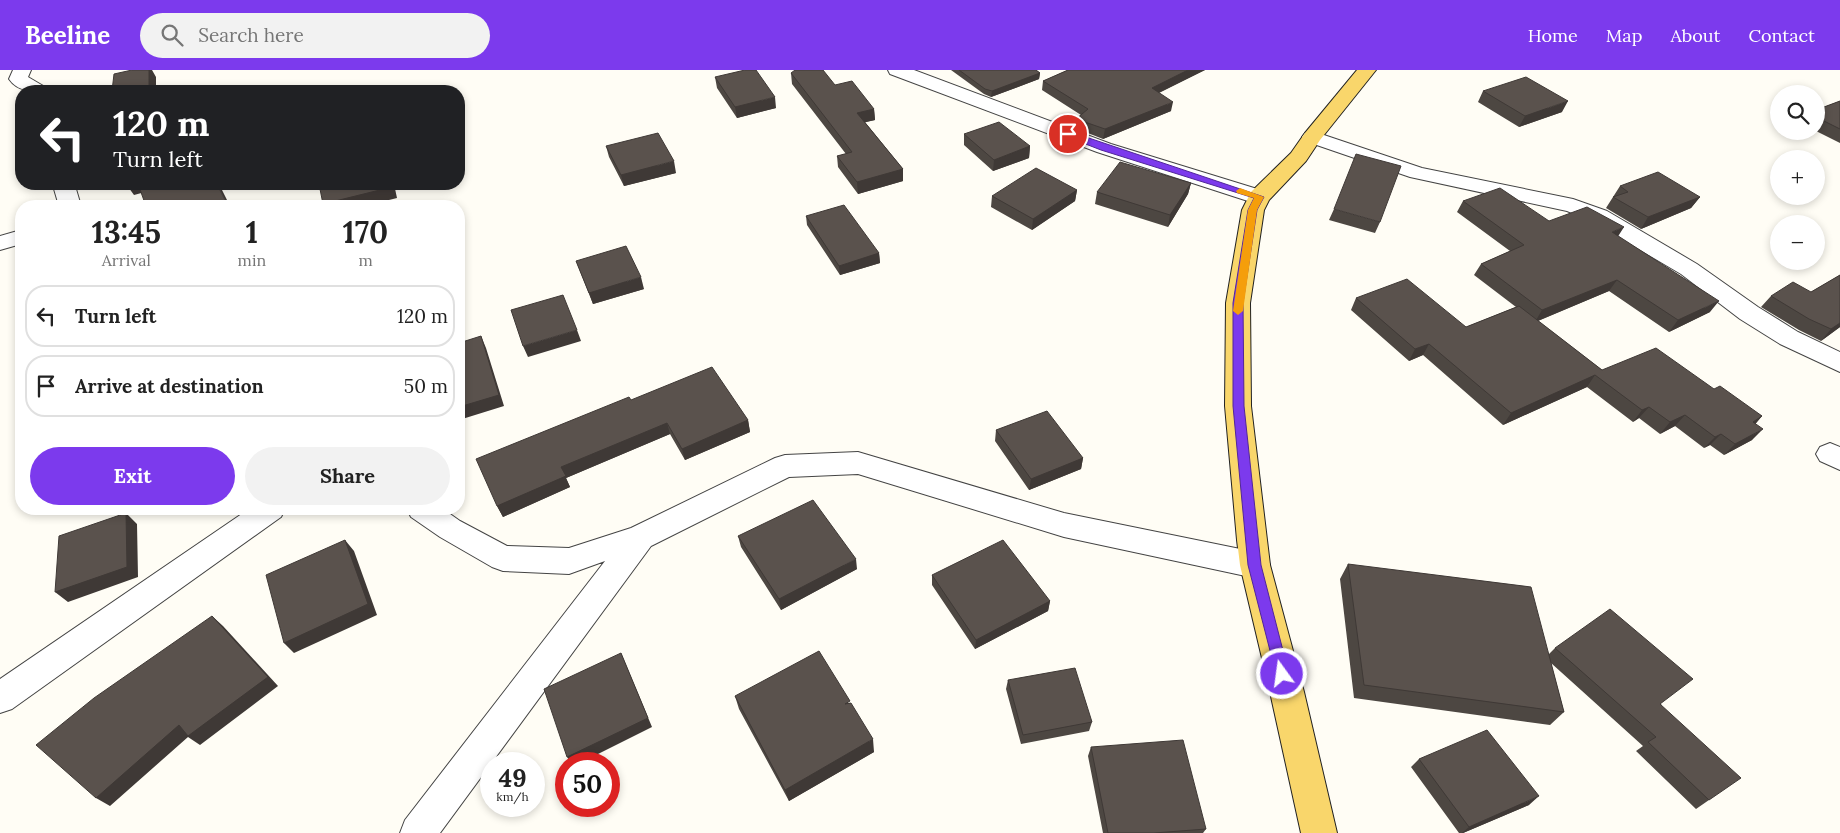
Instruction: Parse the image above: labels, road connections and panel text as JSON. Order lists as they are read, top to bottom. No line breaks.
{"page":{"header":"Beeline","search":"Search here","nav":["Home","Map","About","Contact"],"map_buttons":["+","−"],"turn":["120 m","Turn left"],"eta":["13:45","Arrival","1","min","170","m"],"list":[{"name":"Turn left","value":"120 m"},{"name":"Arrive at destination","value":"50 m"}],"buttons":["Exit","Share"],"speed":"49 km/h","limit":"50"}}
